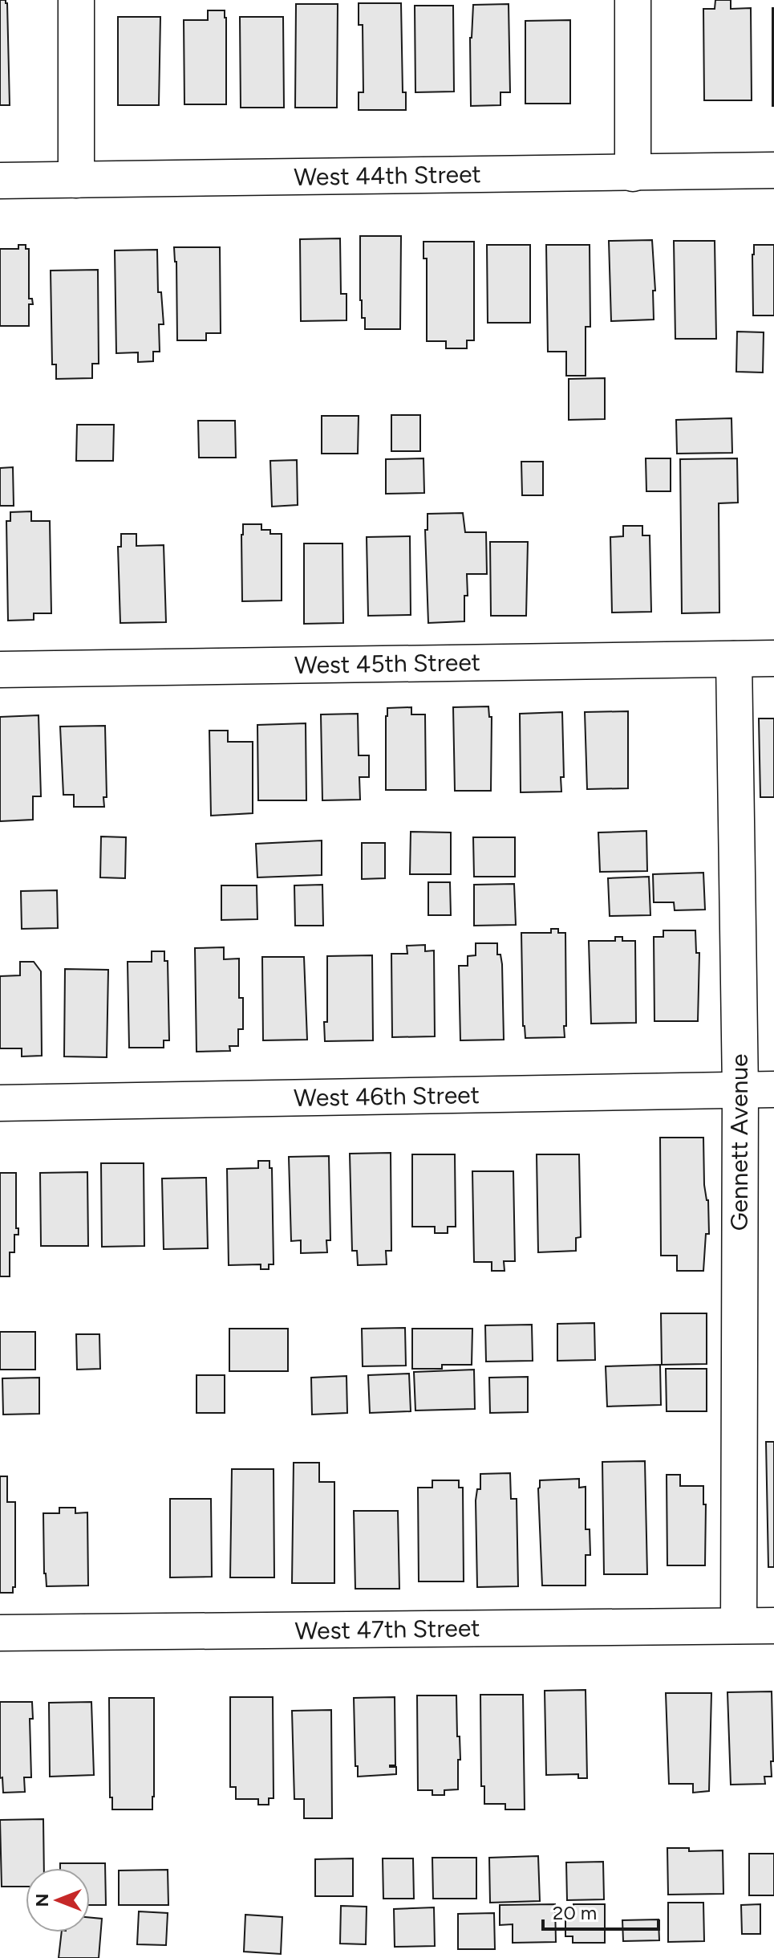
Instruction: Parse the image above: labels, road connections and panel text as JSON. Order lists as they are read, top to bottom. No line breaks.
{"streets":{"street":["West 44th Street","West 45th Street","West 46th Street","Gennett Avenue","West 47th Street"]},"crossings":[["West 45th Street","Gennett Avenue"],["West 46th Street","Gennett Avenue"],["Gennett Avenue","West 47th Street"]],"scale_bar":"20 m","north":"left"}
